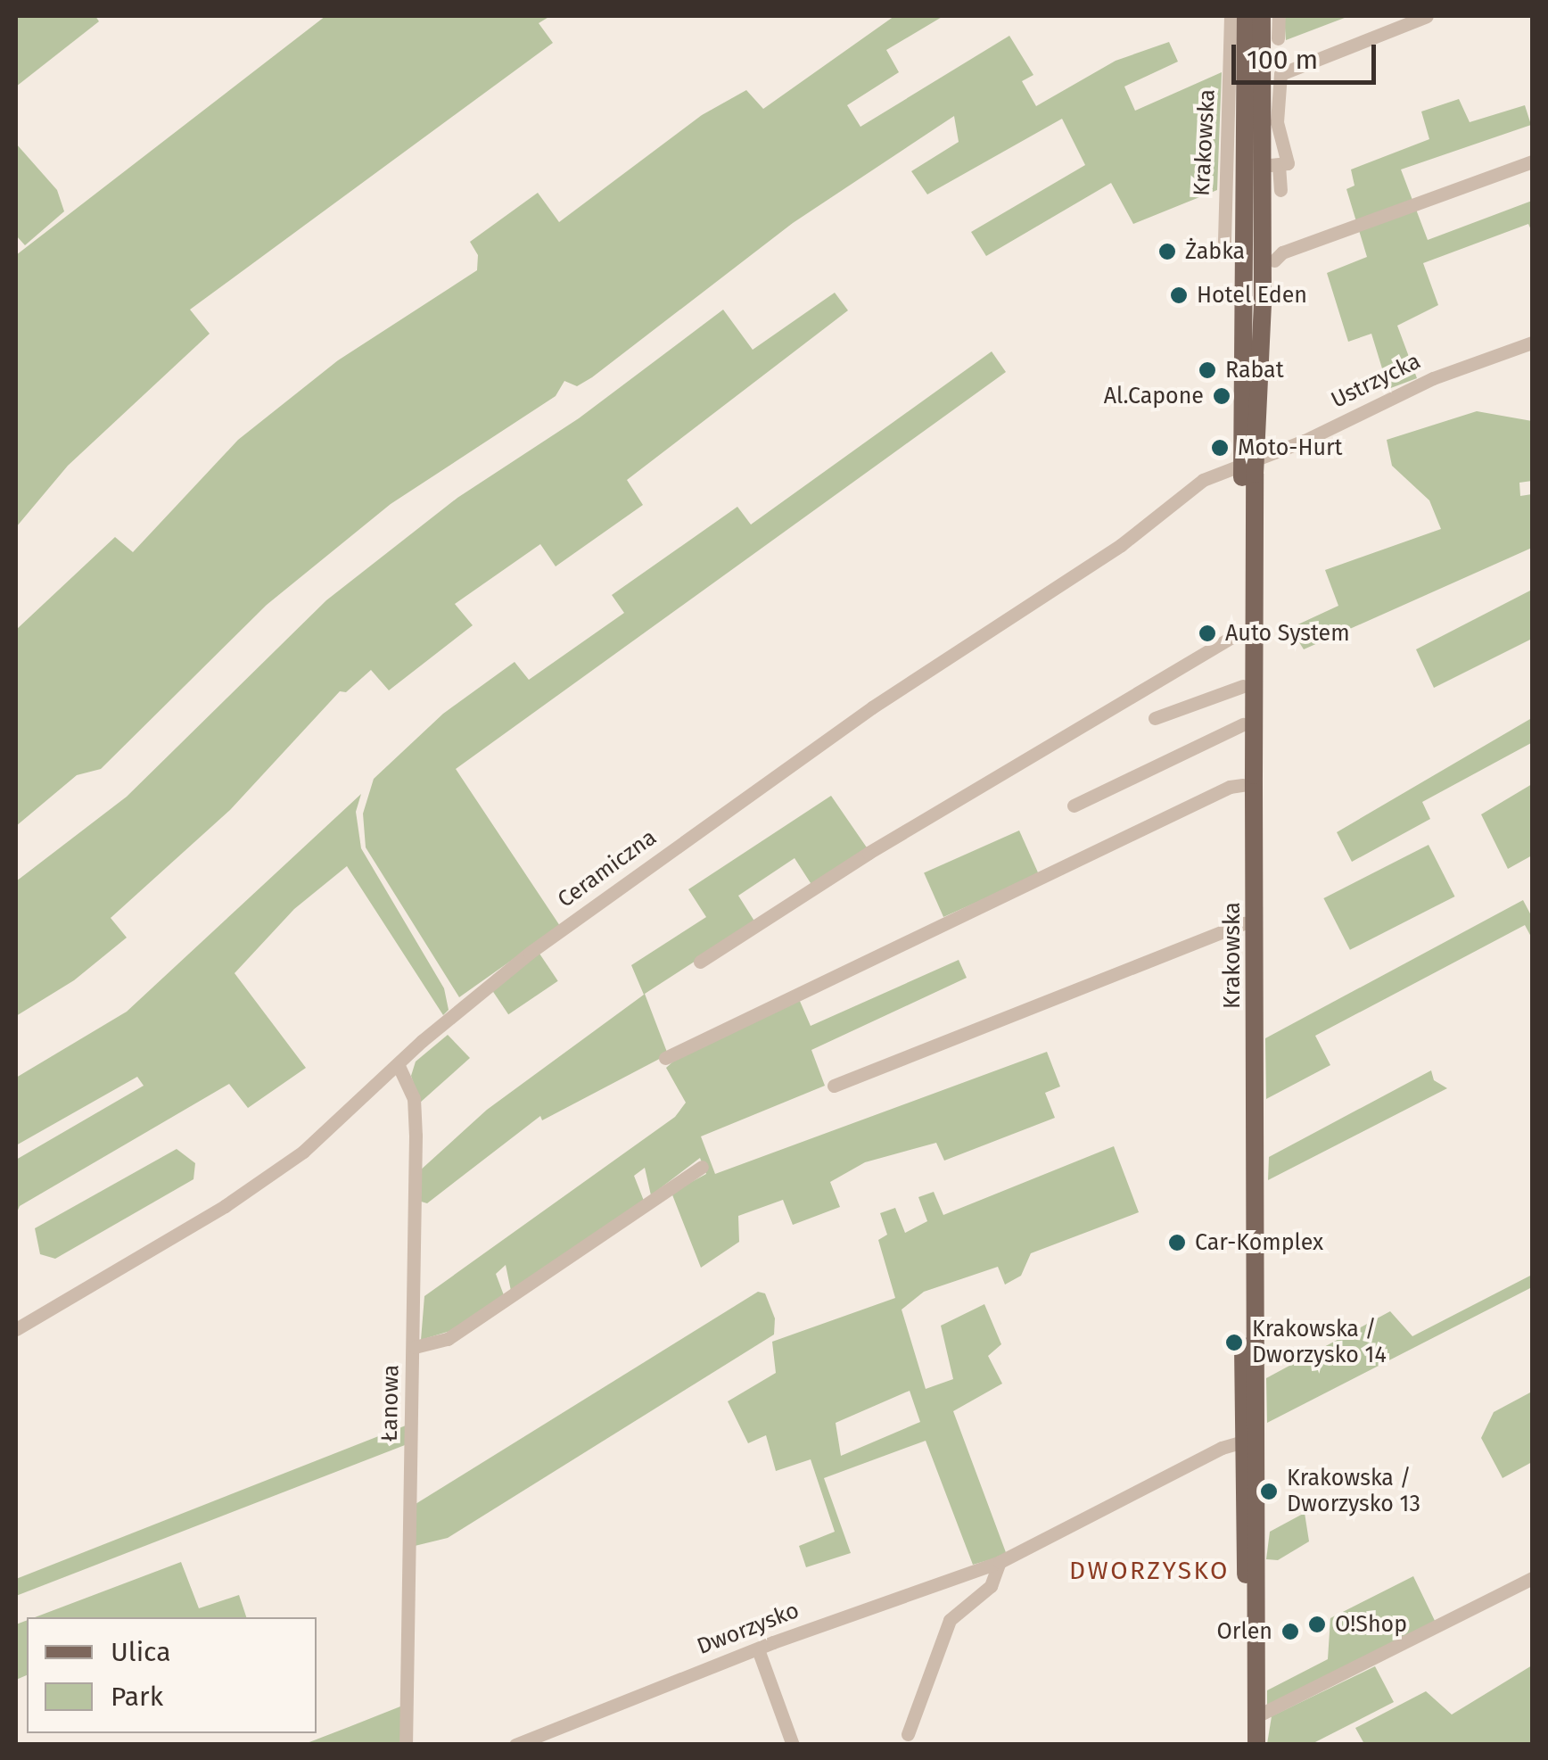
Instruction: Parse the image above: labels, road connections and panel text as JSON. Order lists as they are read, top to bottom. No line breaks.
{"streets":{"main road":["Krakowska"],"street":["Ustrzycka","Ceramiczna","Łanowa","Dworzysko"]},"crossings":[["Krakowska","Ustrzycka"],["Krakowska","Ceramiczna"],["Krakowska","Dworzysko"],["Ustrzycka","Ceramiczna"],["Ceramiczna","Łanowa"]],"districts":["DWORZYSKO"],"places":["Żabka","Hotel Eden","Rabat","Al.Capone","Moto-Hurt","Auto System","Car-Komplex","Krakowska / Dworzysko 14","Krakowska / Dworzysko 13","O!Shop","Orlen"],"legend":["Ulica","Park"],"scale_bar":"100 m"}
